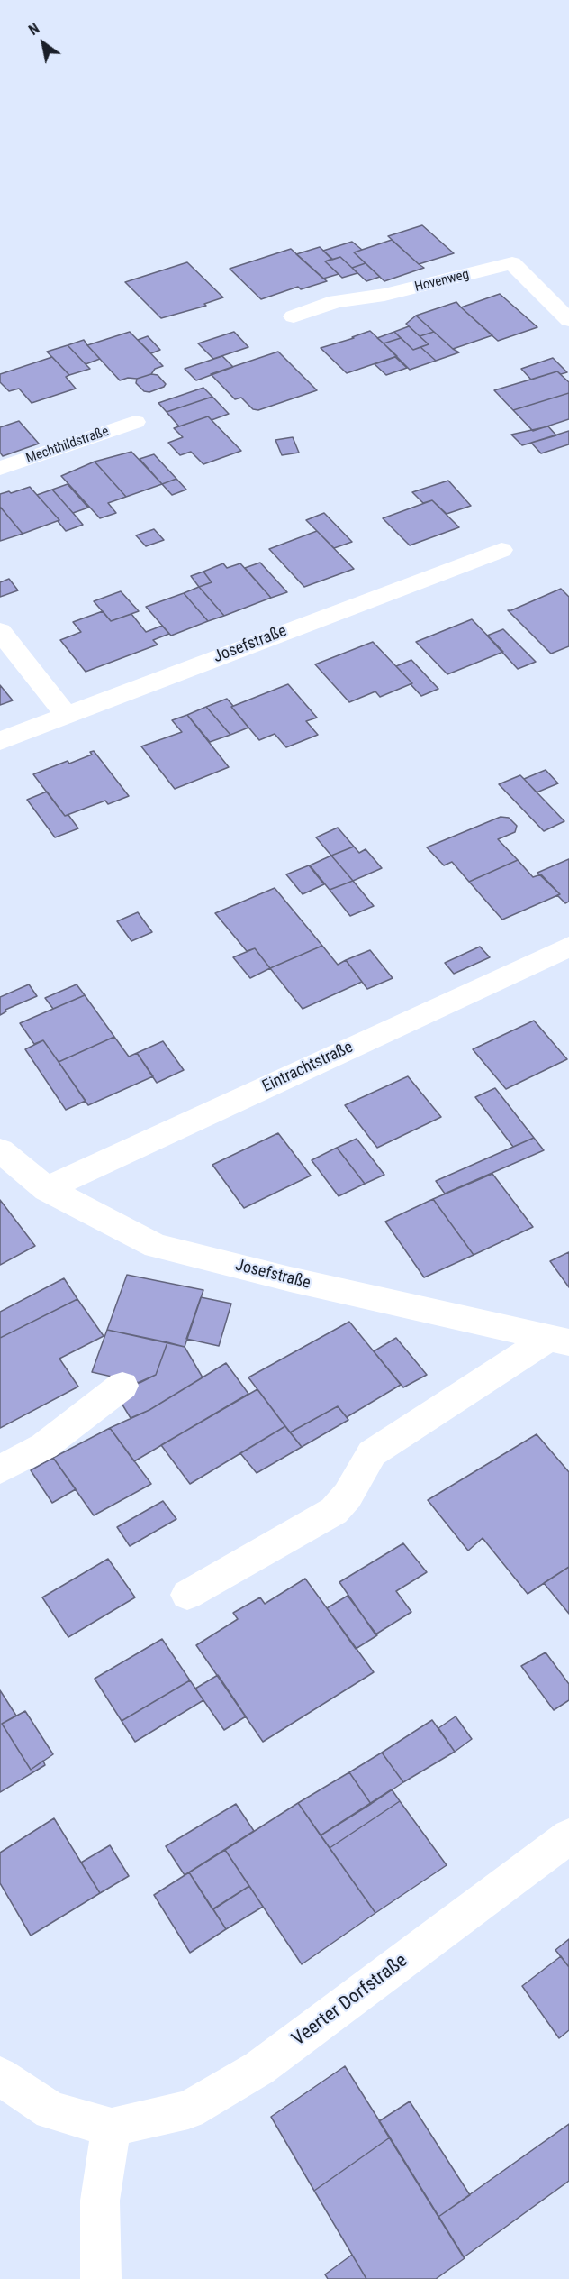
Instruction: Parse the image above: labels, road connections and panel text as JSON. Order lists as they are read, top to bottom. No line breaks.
{"streets":{"street":["Hovenweg","Mechthildstraße","Josefstraße","Eintrachtstraße","Veerter Dorfstraße"]},"crossings":[["Josefstraße","Eintrachtstraße"]],"north":"top left"}
